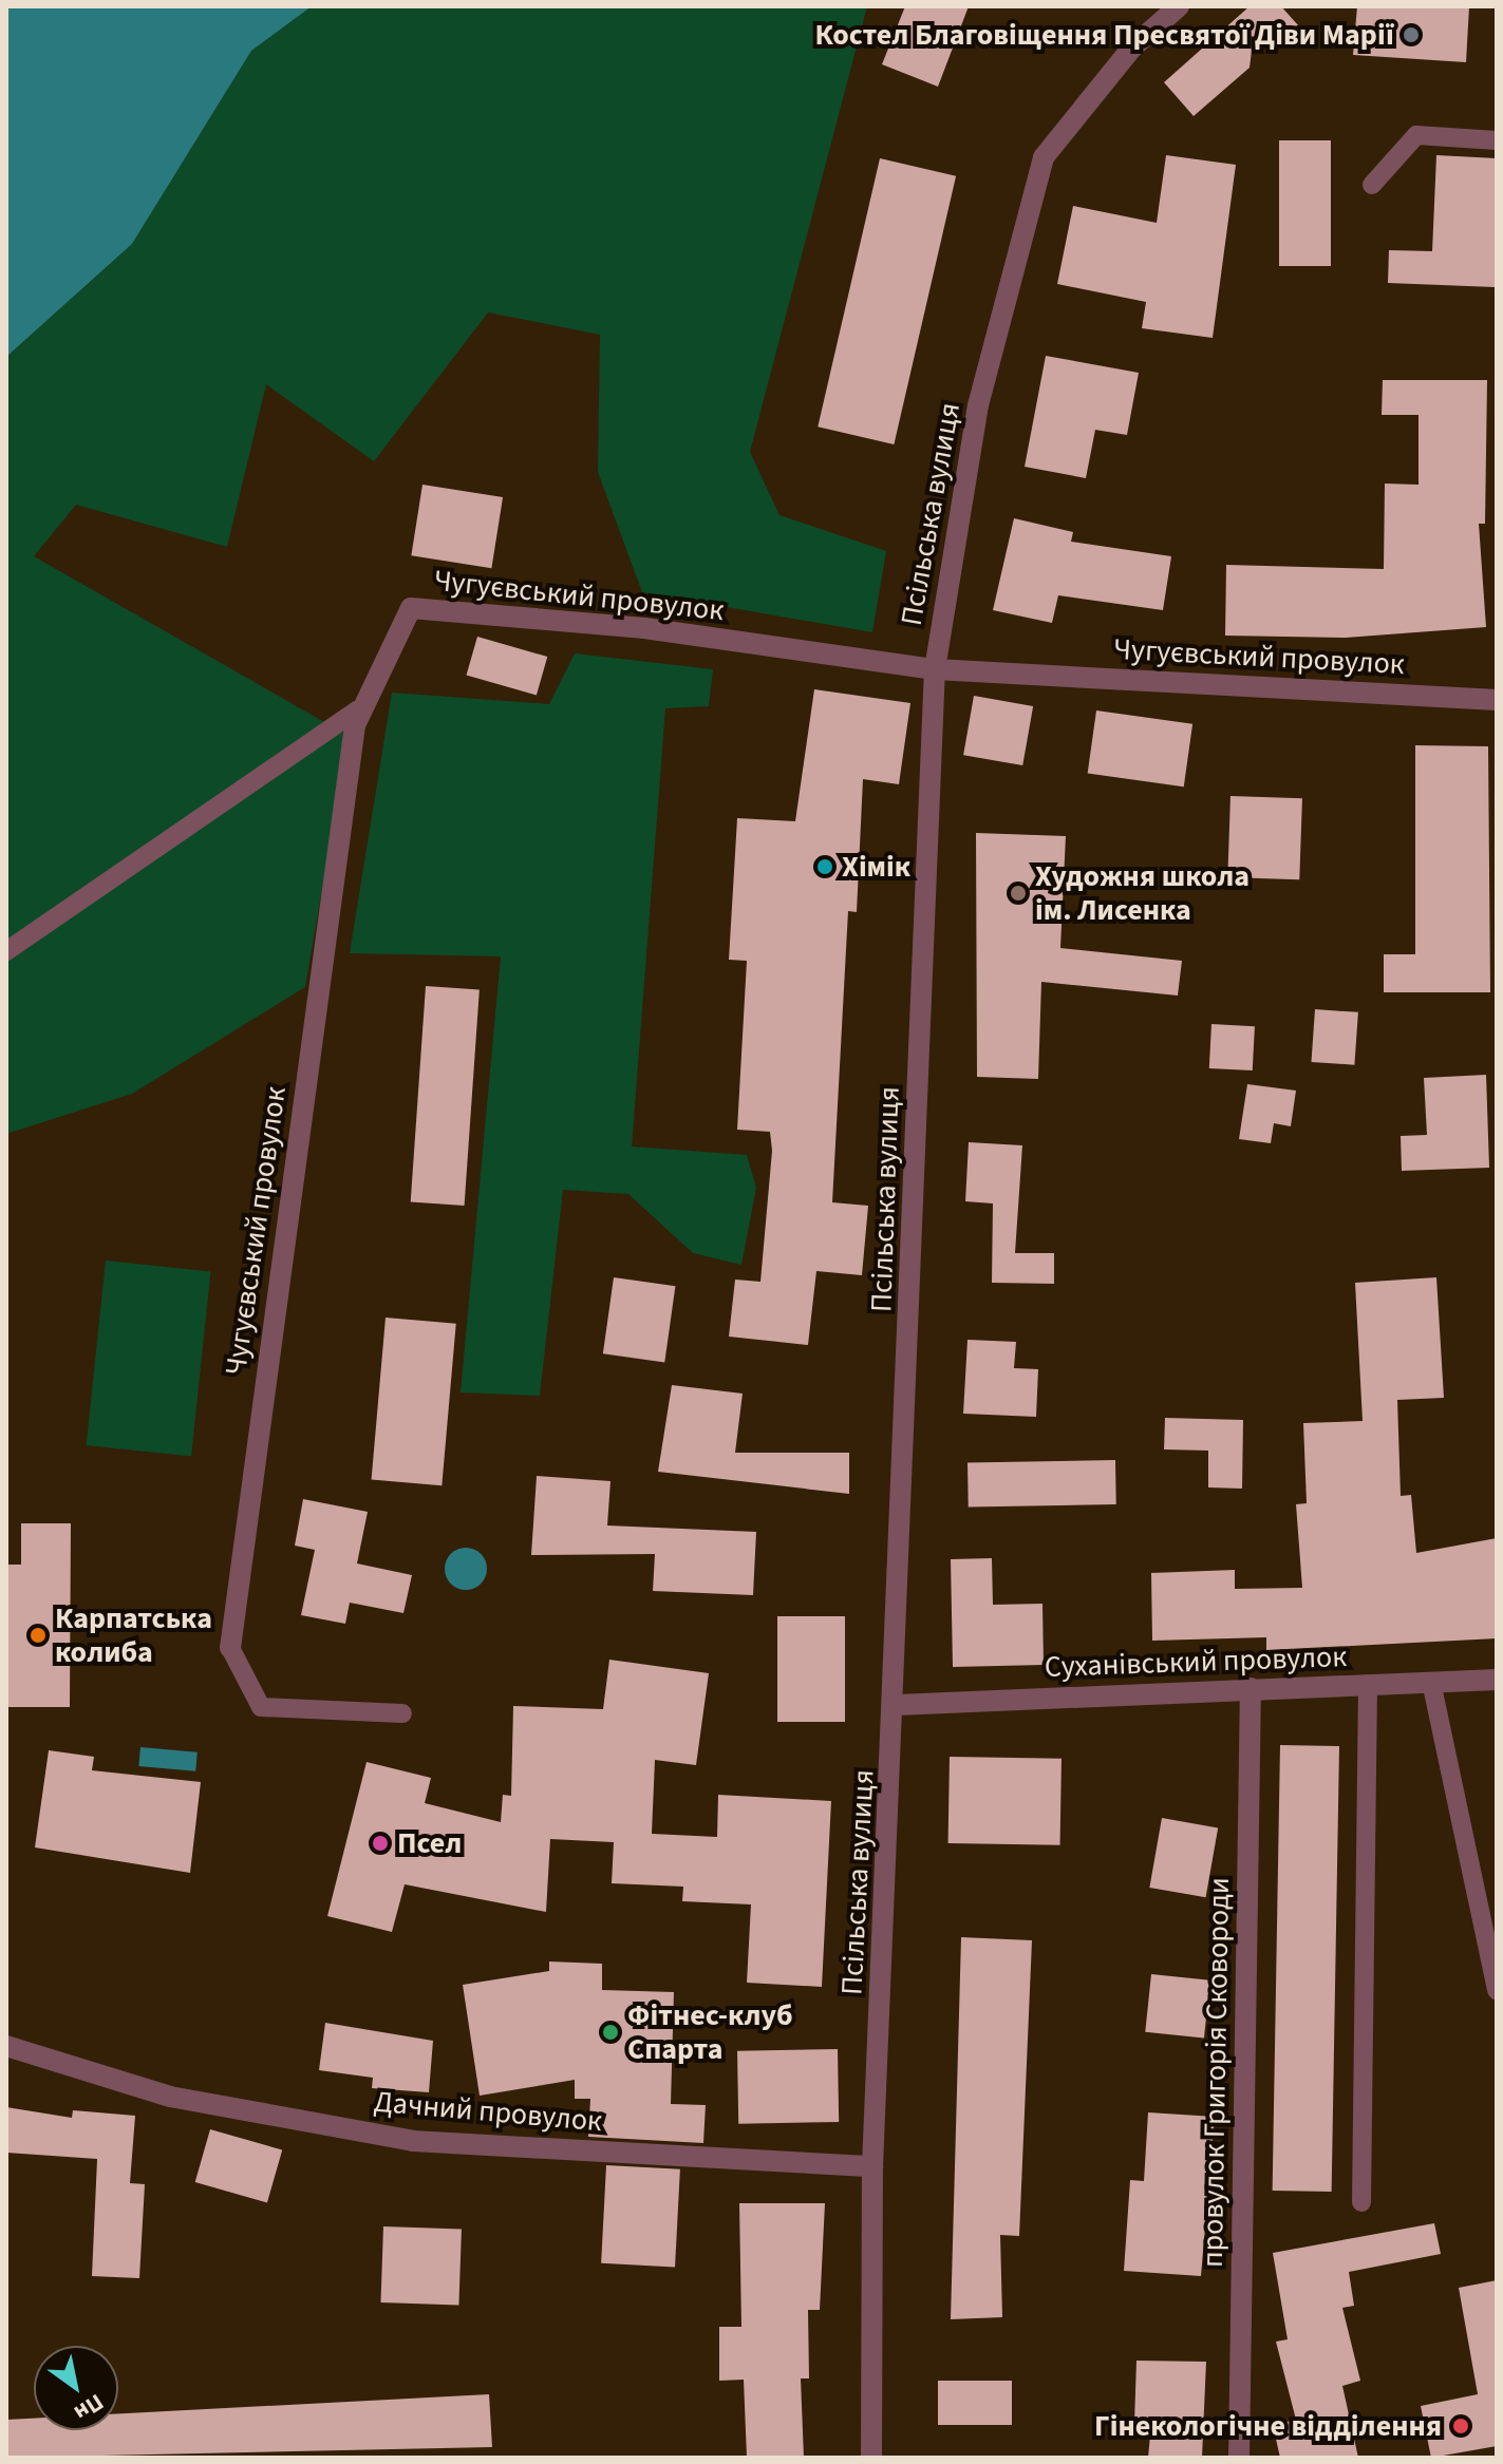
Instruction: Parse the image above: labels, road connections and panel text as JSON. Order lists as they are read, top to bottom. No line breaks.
{"streets":{"street":["Псільська вулиця","Чугуєвський провулок","Суханівський провулок","провулок Григорія Сковороди","Дачний провулок"]},"crossings":[["Псільська вулиця","Чугуєвський провулок"],["Псільська вулиця","Суханівський провулок"],["Псільська вулиця","Дачний провулок"],["Суханівський провулок","провулок Григорія Сковороди"]],"places":["Костел Благовіщення Пресвятої Діви Марії","Хімік","Художня школа ім. Лисенка","Карпатська колиба","Псел","Фітнес-клуб Спарта","Гінекологічне відділення"],"north":"bottom right"}
